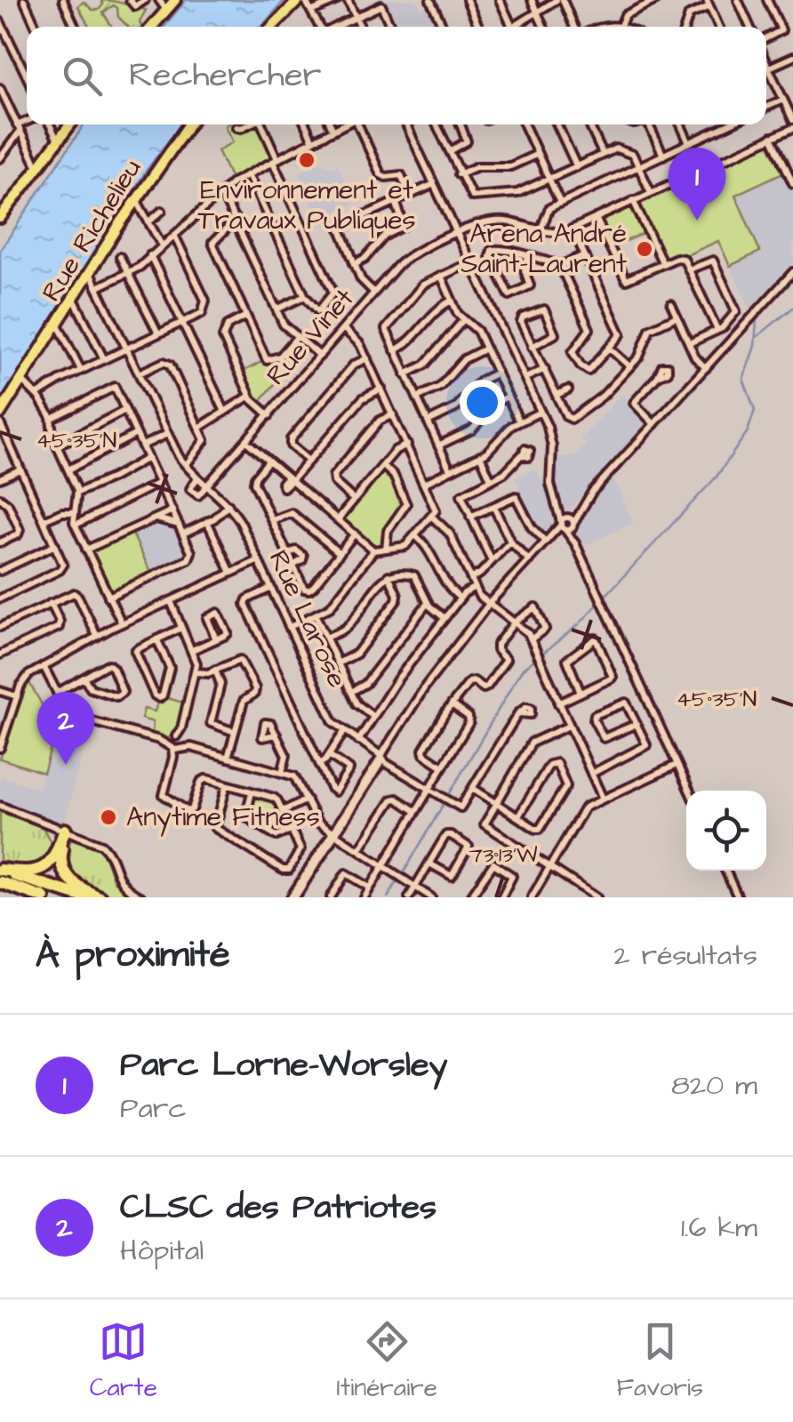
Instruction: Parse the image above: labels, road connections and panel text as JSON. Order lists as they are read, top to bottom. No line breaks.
{"streets":{"main road":["Rue Richelieu"],"street":["Rue Vinet","Rue Larose"]},"crossings":[["Rue Richelieu","Rue Larose"],["Rue Vinet","Rue Larose"]],"places":["Environnement et Travaux Publiques","Arena André Saint-Laurent","Anytime Fitness"],"page":{"search":"Rechercher","pins":["1","2"],"heading":["À proximité","2 résultats"],"list":[{"mark":"1","name":"Parc Lorne-Worsley","note":"Parc","value":"820 m"},{"mark":"2","name":"CLSC des Patriotes","note":"Hôpital","value":"1.6 km"}],"nav":["Carte","Itinéraire","Favoris"]},"coordinates":["45°35'N","73°13'W"]}
